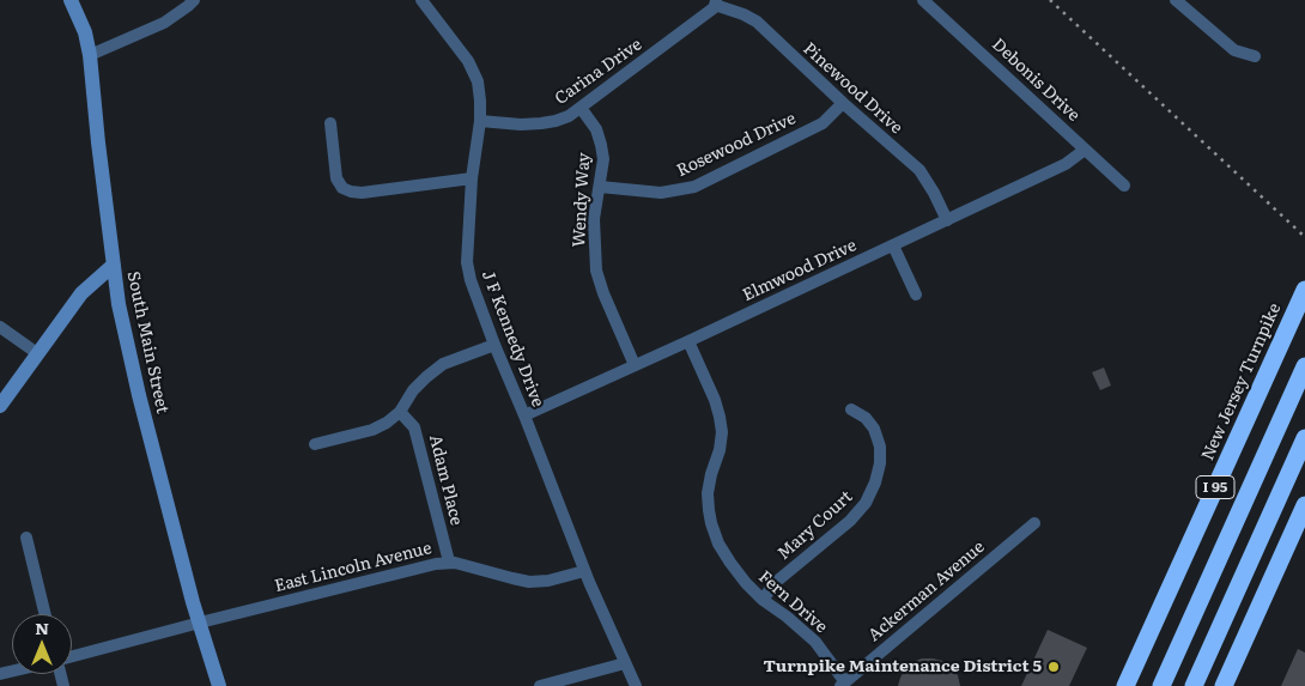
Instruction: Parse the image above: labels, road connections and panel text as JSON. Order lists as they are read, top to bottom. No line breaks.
{"streets":{"highway":["New Jersey Turnpike","I 95"],"street":["Carina Drive","Debonis Drive","Pinewood Drive","Rosewood Drive","Wendy Way","Elmwood Drive","J F Kennedy Drive","South Main Street","Adam Place","Mary Court","East Lincoln Avenue","Ackerman Avenue","Fern Drive"]},"crossings":[["Carina Drive","Pinewood Drive"],["Carina Drive","Wendy Way"],["Carina Drive","J F Kennedy Drive"],["Debonis Drive","Elmwood Drive"],["Pinewood Drive","Rosewood Drive"],["Pinewood Drive","Elmwood Drive"],["Rosewood Drive","Wendy Way"],["Wendy Way","Elmwood Drive"],["Elmwood Drive","J F Kennedy Drive"],["Elmwood Drive","Fern Drive"],["J F Kennedy Drive","East Lincoln Avenue"],["South Main Street","East Lincoln Avenue"],["Adam Place","East Lincoln Avenue"],["Mary Court","Fern Drive"],["Ackerman Avenue","Fern Drive"]],"places":["Turnpike Maintenance District 5"],"north":"top"}
